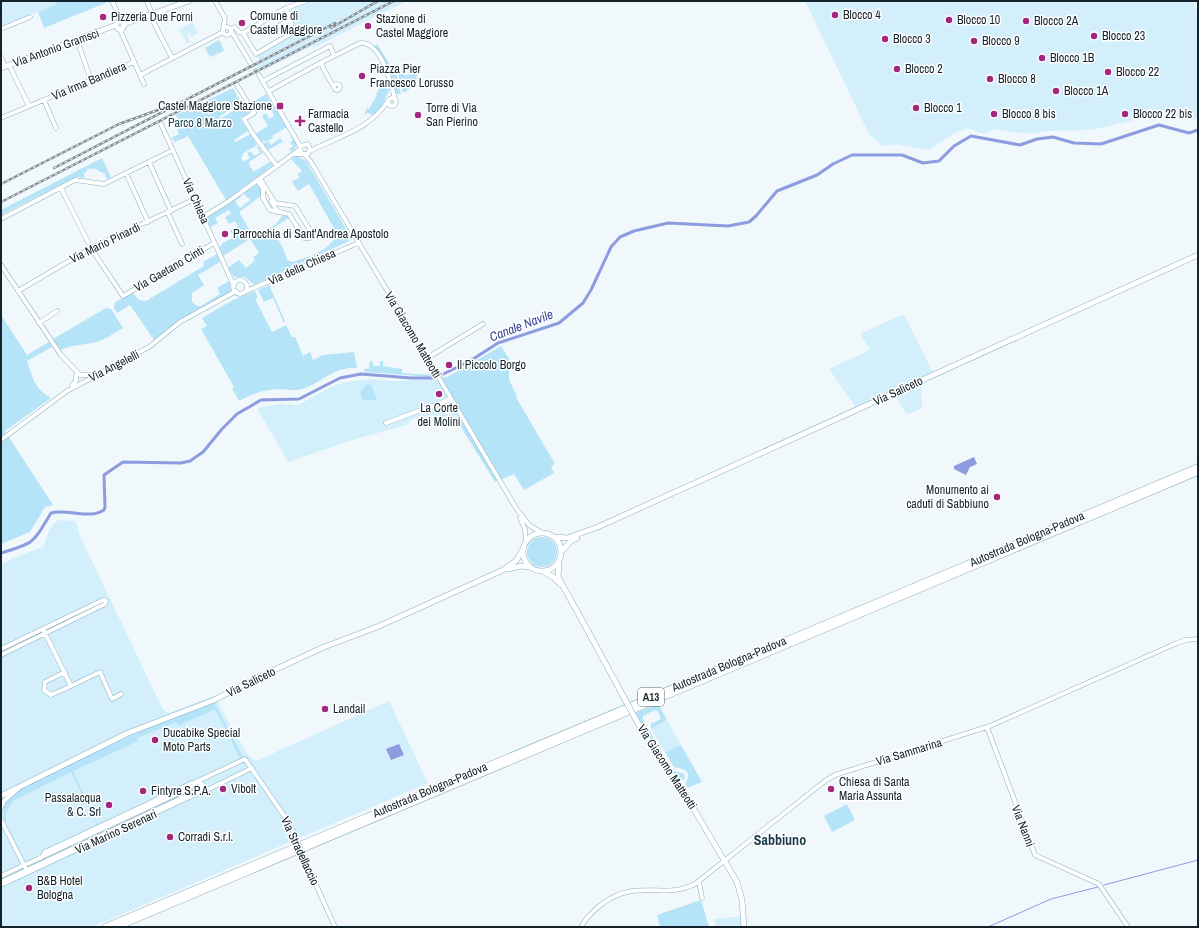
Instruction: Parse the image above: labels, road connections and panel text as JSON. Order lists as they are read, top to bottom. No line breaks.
{"streets":{"highway":["Autostrada Bologna-Padova","A13"],"main road":["Via Antonio Gramsci","Via Giacomo Matteotti","Via Saliceto"],"street":["Via Irma Bandiera","Via Chiesa","Via Mario Pinardi","Via della Chiesa","Via Gaetano Cinti","Via Angelelli","Via Sammarina","Via Nanni","Via Marino Serenari","Via Stradellaccio"]},"crossings":[["Via Chiesa","Via Mario Pinardi"],["Via Chiesa","Via della Chiesa"],["Via Chiesa","Via Gaetano Cinti"],["Via Chiesa","Via Angelelli"],["Via Mario Pinardi","Via Gaetano Cinti"],["Via della Chiesa","Via Giacomo Matteotti"],["Via della Chiesa","Via Angelelli"],["Via Giacomo Matteotti","Via Saliceto"],["Via Giacomo Matteotti","Via Sammarina"],["Via Sammarina","Via Nanni"],["Via Marino Serenari","Via Stradellaccio"]],"districts":["Sabbiuno"],"water":["Canale Navile"],"parks":["Parco 8 Marzo"],"places":{"other":["Blocco 4","Pizzeria Due Forni","Blocco 10","Blocco 2A","Comune di Castel Maggiore","Stazione di Castel Maggiore","Blocco 23","Blocco 3","Blocco 9","Blocco 1B","Blocco 2","Blocco 22","Piazza Pier Francesco Lorusso","Blocco 8","Blocco 1A","Blocco 1","Blocco 8 bis","Blocco 22 bis","Torre di Via San Pierino","Parrocchia di Sant'Andrea Apostolo","Il Piccolo Borgo","La Corte dei Molini","Monumento ai caduti di Sabbiuno","Landail","Ducabike Special Moto Parts","Vibolt","Chiesa di Santa Maria Assunta","Fintyre S.P.A.","Passalacqua & C. Srl","Corradi S.r.l.","B&B Hotel Bologna"],"transit":["Castel Maggiore Stazione"],"health":["Farmacia Castello"]}}
